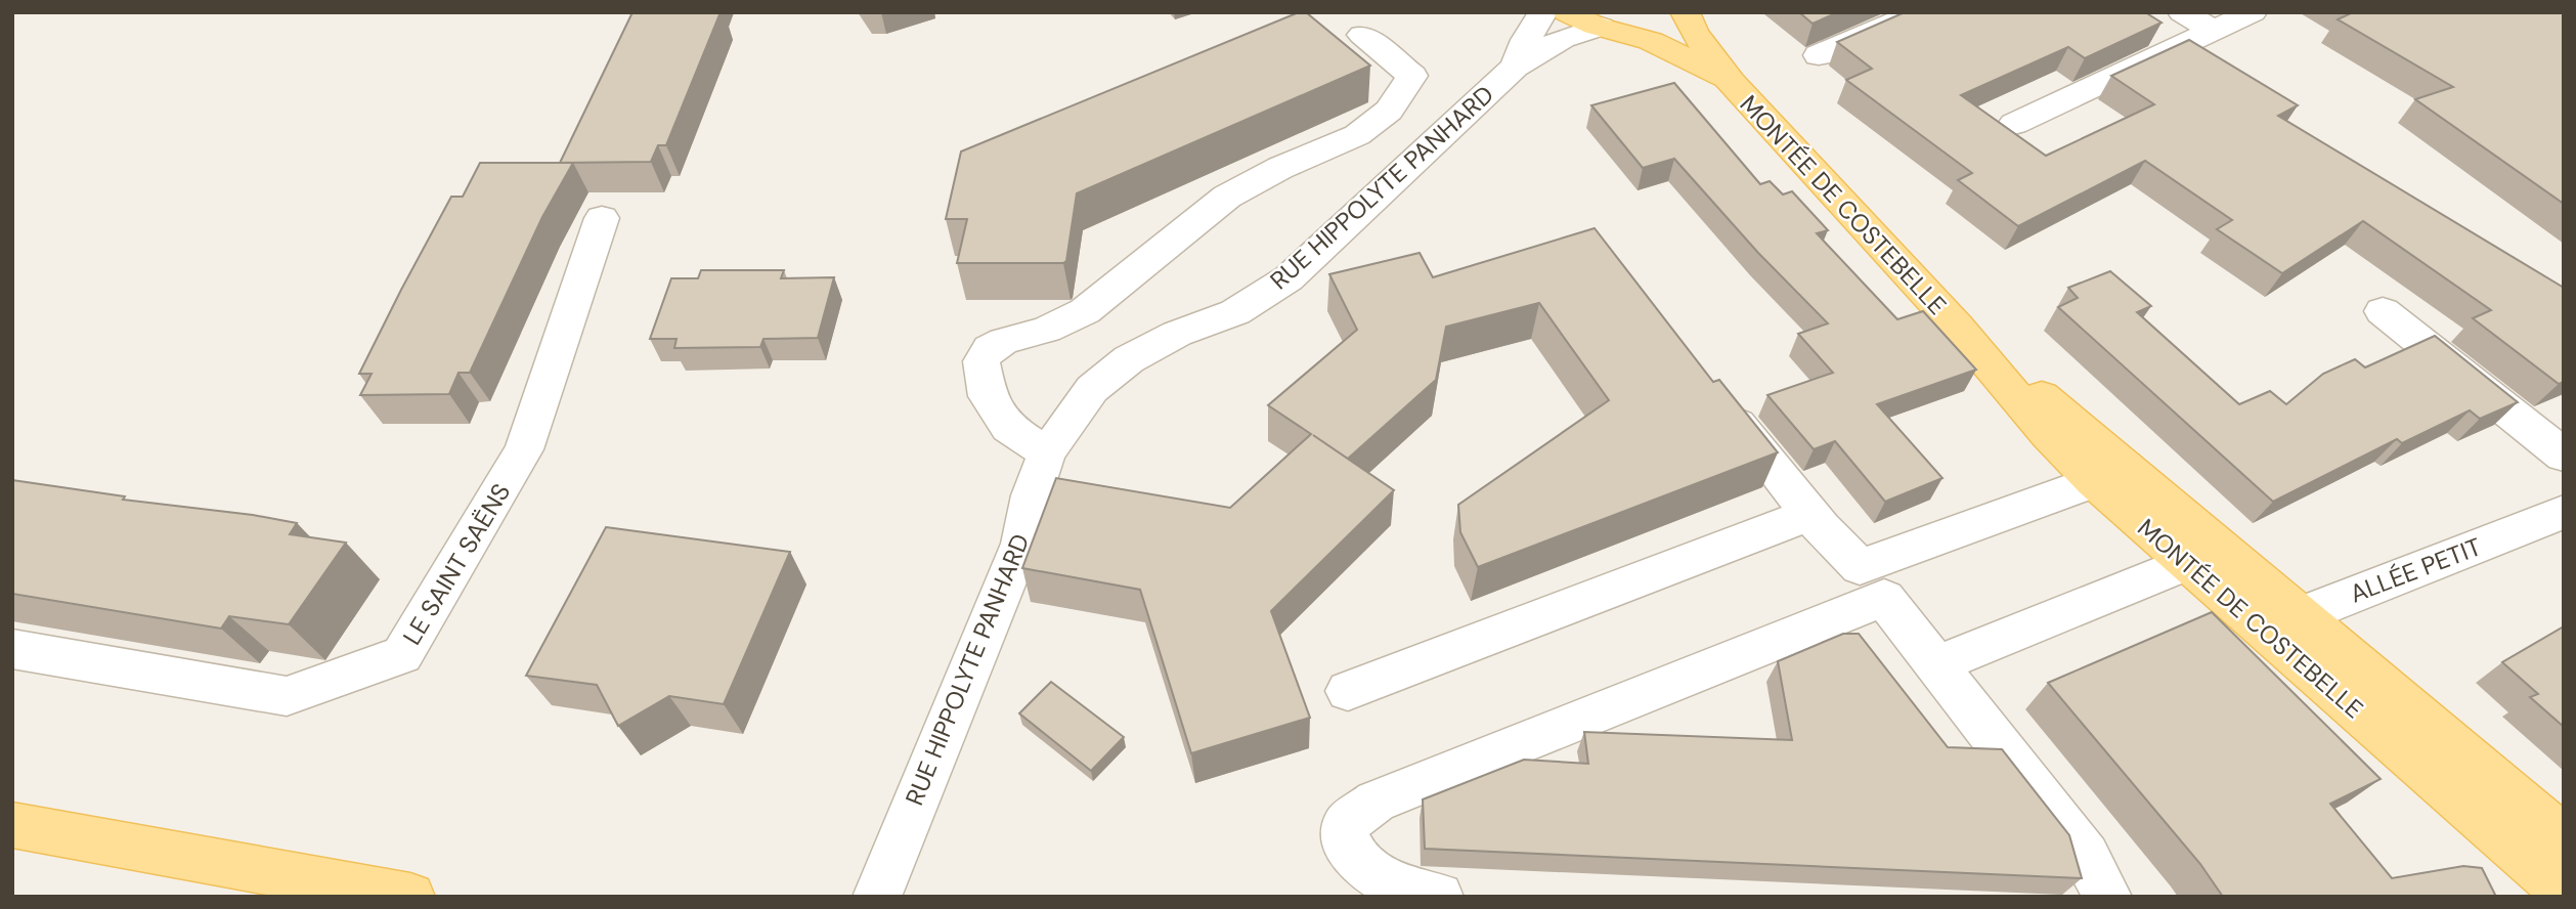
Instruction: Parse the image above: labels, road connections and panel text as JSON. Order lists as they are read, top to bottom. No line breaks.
{"streets":{"main road":["MONTÉE DE COSTEBELLE"],"street":["RUE HIPPOLYTE PANHARD","LE SAINT SAËNS","ALLÉE PETIT"]},"crossings":[["RUE HIPPOLYTE PANHARD","MONTÉE DE COSTEBELLE"],["MONTÉE DE COSTEBELLE","ALLÉE PETIT"]]}
